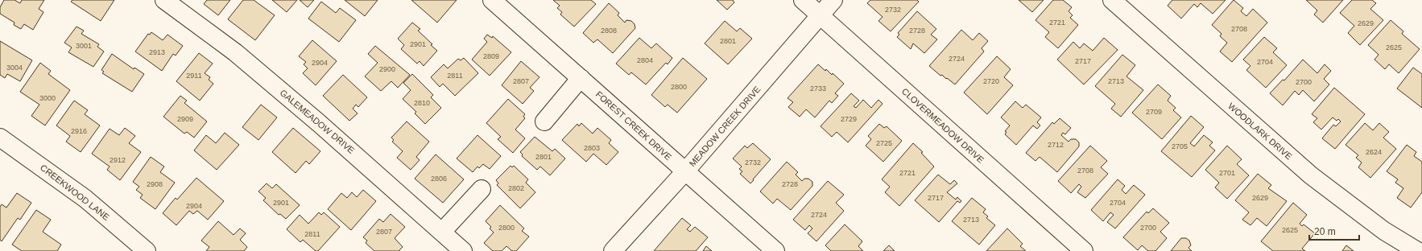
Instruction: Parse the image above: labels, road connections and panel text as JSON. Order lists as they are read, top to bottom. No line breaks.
{"streets":{"street":["GALEMEADOW DRIVE","FOREST CREEK DRIVE","CLOVERMEADOW DRIVE","MEADOW CREEK DRIVE","WOODLARK DRIVE","CREEKWOOD LANE"]},"crossings":[["FOREST CREEK DRIVE","MEADOW CREEK DRIVE"],["CLOVERMEADOW DRIVE","MEADOW CREEK DRIVE"]],"house_numbers":["2732","2721","2629","2708","2808","2728","2801","2901","3001","2625","2913","2809","2724","2804","2717","2704","2904","3004","2900","2911","2811","2807","2720","2713","2700","2800","2733","3000","2810","2709","2909","2729","2916","2725","2712","2705","2803","2624","2801","2912","2732","2708","2721","2701","2806","2908","2728","2802","2717","2629","2901","2704","2904","2724","2713","2800","2700","2625","2807","2811"],"scale_bar":"20 m"}
